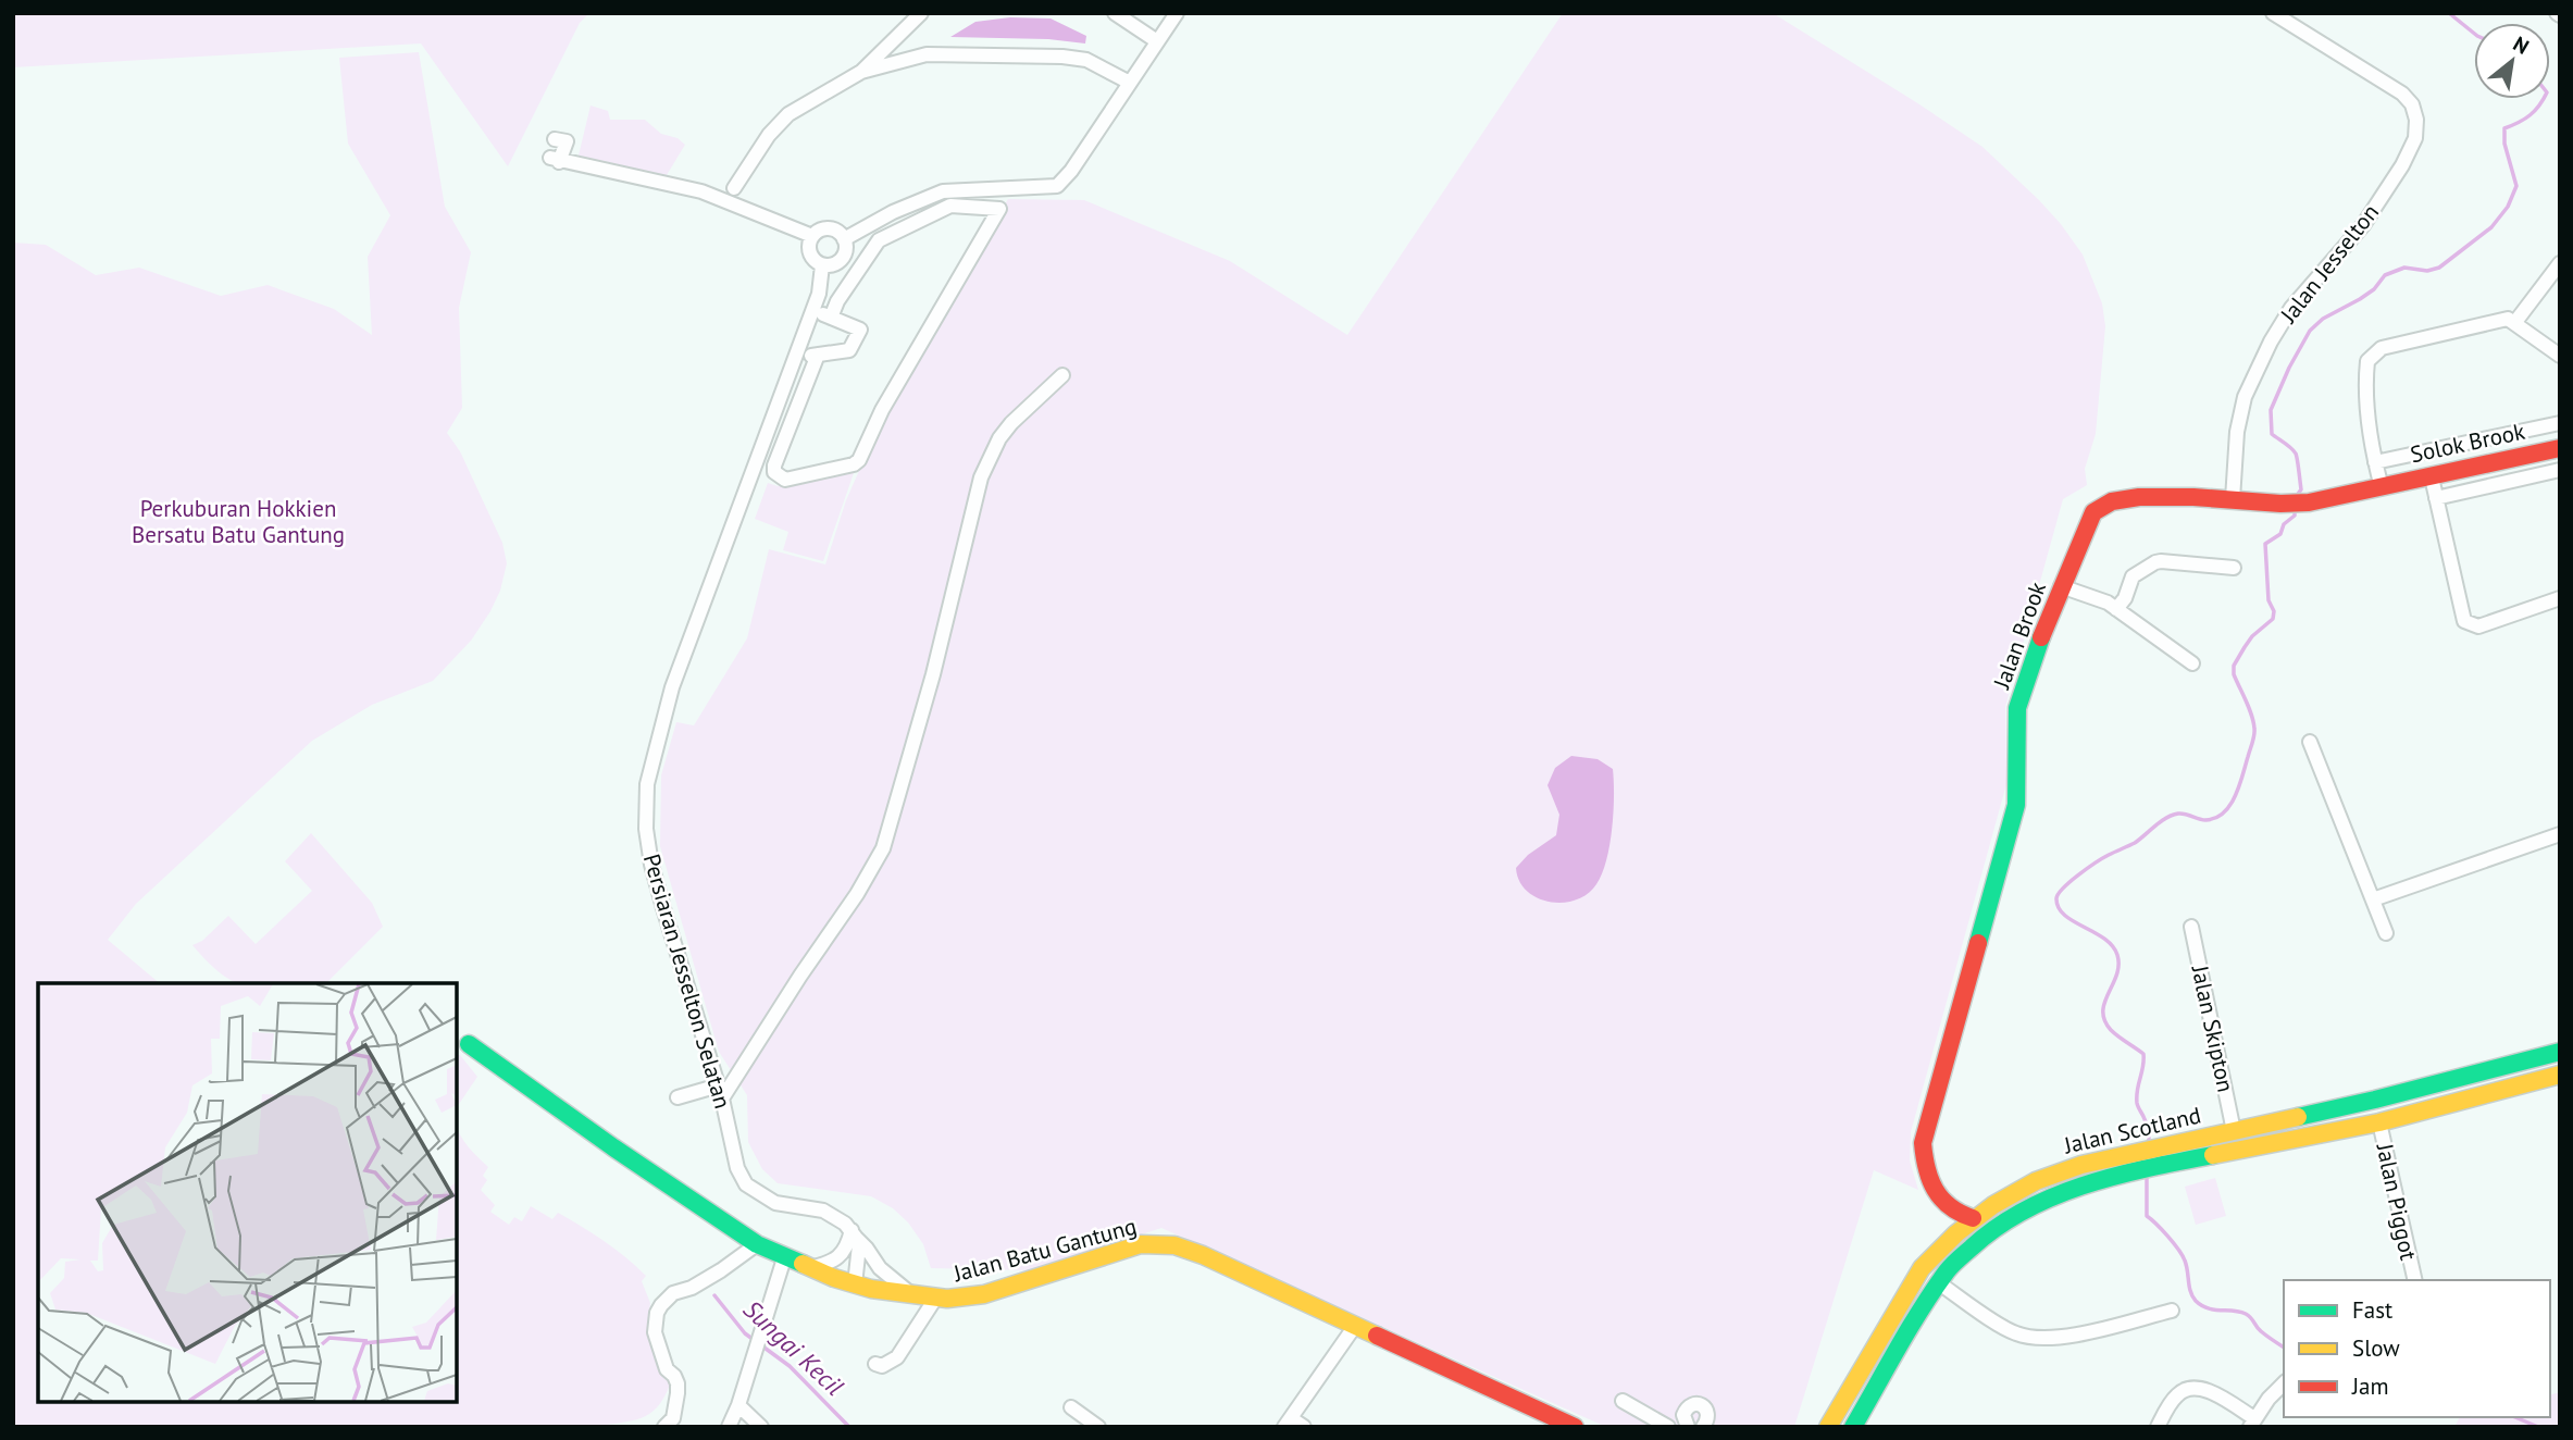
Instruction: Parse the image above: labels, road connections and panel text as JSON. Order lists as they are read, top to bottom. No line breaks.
{"streets":{"street":["Jalan Jesselton","Solok Brook","Jalan Brook","Persiaran Jesselton Selatan","Jalan Skipton","Jalan Scotland","Jalan Piggot","Jalan Batu Gantung"]},"crossings":[["Jalan Jesselton","Jalan Brook"],["Jalan Brook","Jalan Scotland"],["Persiaran Jesselton Selatan","Jalan Batu Gantung"],["Jalan Skipton","Jalan Scotland"],["Jalan Scotland","Jalan Piggot"]],"water":["Sungai Kecil"],"parks":["Perkuburan Hokkien Bersatu Batu Gantung"],"legend":["Fast","Slow","Jam"],"north":"top right"}
